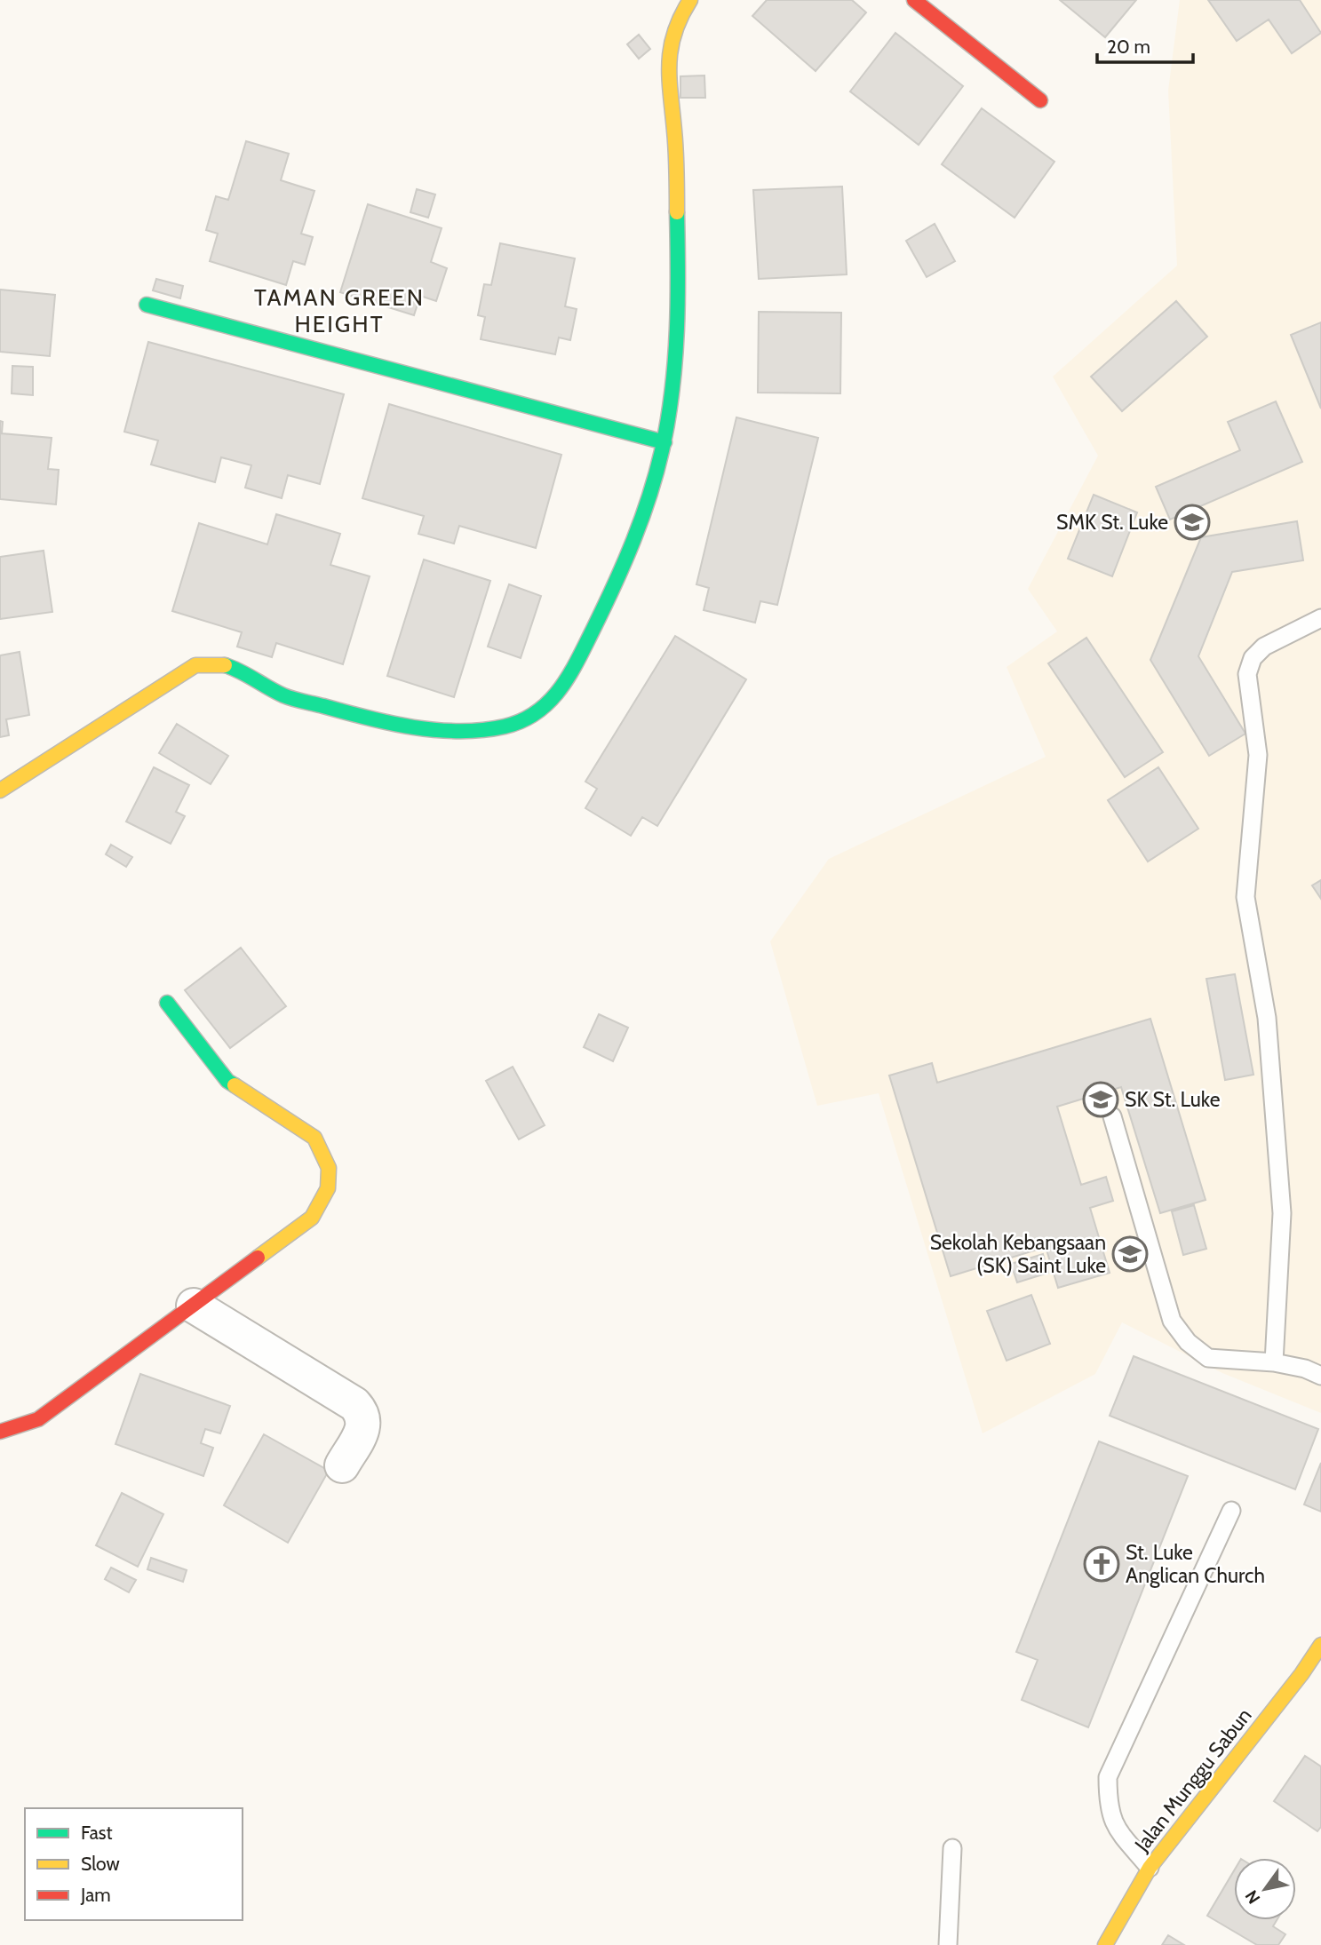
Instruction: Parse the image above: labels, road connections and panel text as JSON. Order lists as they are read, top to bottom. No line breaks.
{"streets":{"street":["Jalan Munggu Sabun"]},"districts":["TAMAN GREEN HEIGHT"],"places":{"school or university":["SMK St. Luke","SK St. Luke","Sekolah Kebangsaan (SK) Saint Luke"],"church":["St. Luke Anglican Church"]},"legend":["Fast","Slow","Jam"],"scale_bar":"20 m","north":"bottom left"}
